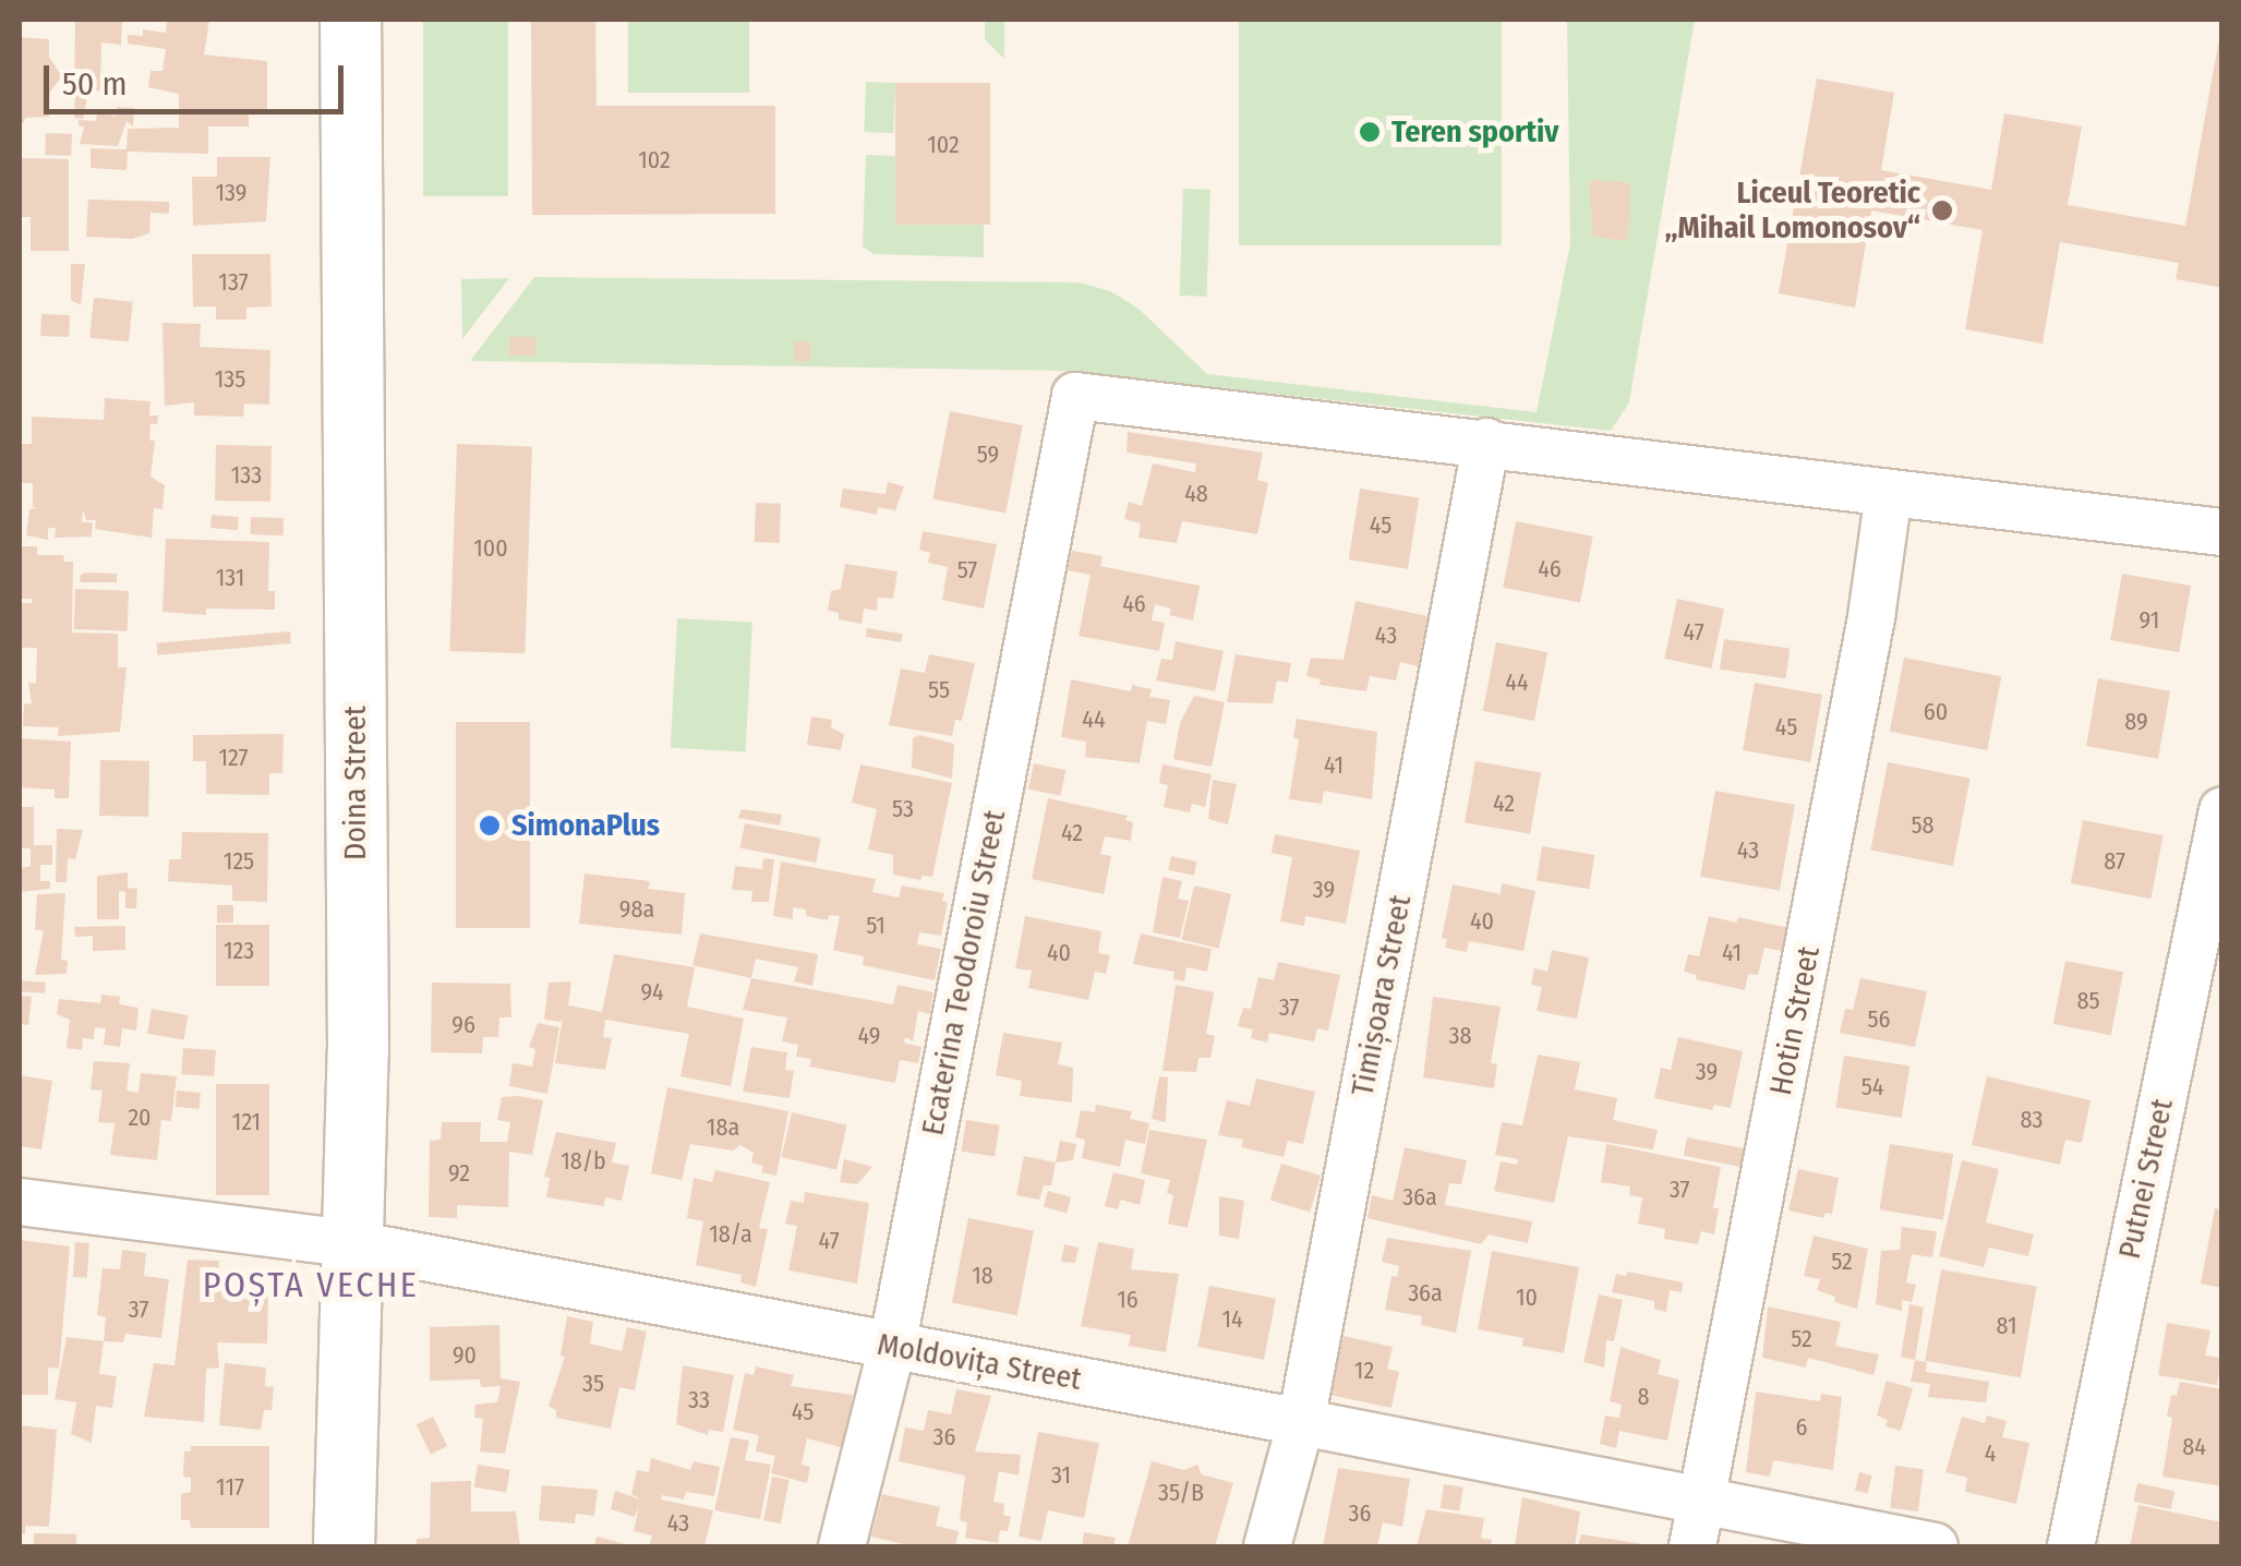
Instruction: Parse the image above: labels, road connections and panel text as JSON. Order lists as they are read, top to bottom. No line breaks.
{"streets":{"main road":["Doina Street"],"street":["Ecaterina Teodoroiu Street","Timișoara Street","Hotin Street","Putnei Street","Moldovița Street"]},"crossings":[["Doina Street","Moldovița Street"],["Ecaterina Teodoroiu Street","Timișoara Street"],["Ecaterina Teodoroiu Street","Moldovița Street"],["Timișoara Street","Moldovița Street"],["Hotin Street","Moldovița Street"]],"districts":["POȘTA VECHE"],"places":["Teren sportiv","Liceul Teoretic „Mihail Lomonosov“","SimonaPlus"],"house_numbers":["102","102","139","137","135","59","133","48","45","100","46","57","131","46","91","47","43","44","55","60","44","89","45","127","41","42","53","58","42","43","125","87","39","98a","40","51","123","40","41","94","85","37","56","96","49","38","39","54","20","83","121","18a","18/b","92","37","36a","18/a","47","52","18","36a","10","16","37","14","81","52","90","12","35","8","33","45","6","36","84","4","31","117","35/B","36","43"],"scale_bar":"50 m"}
